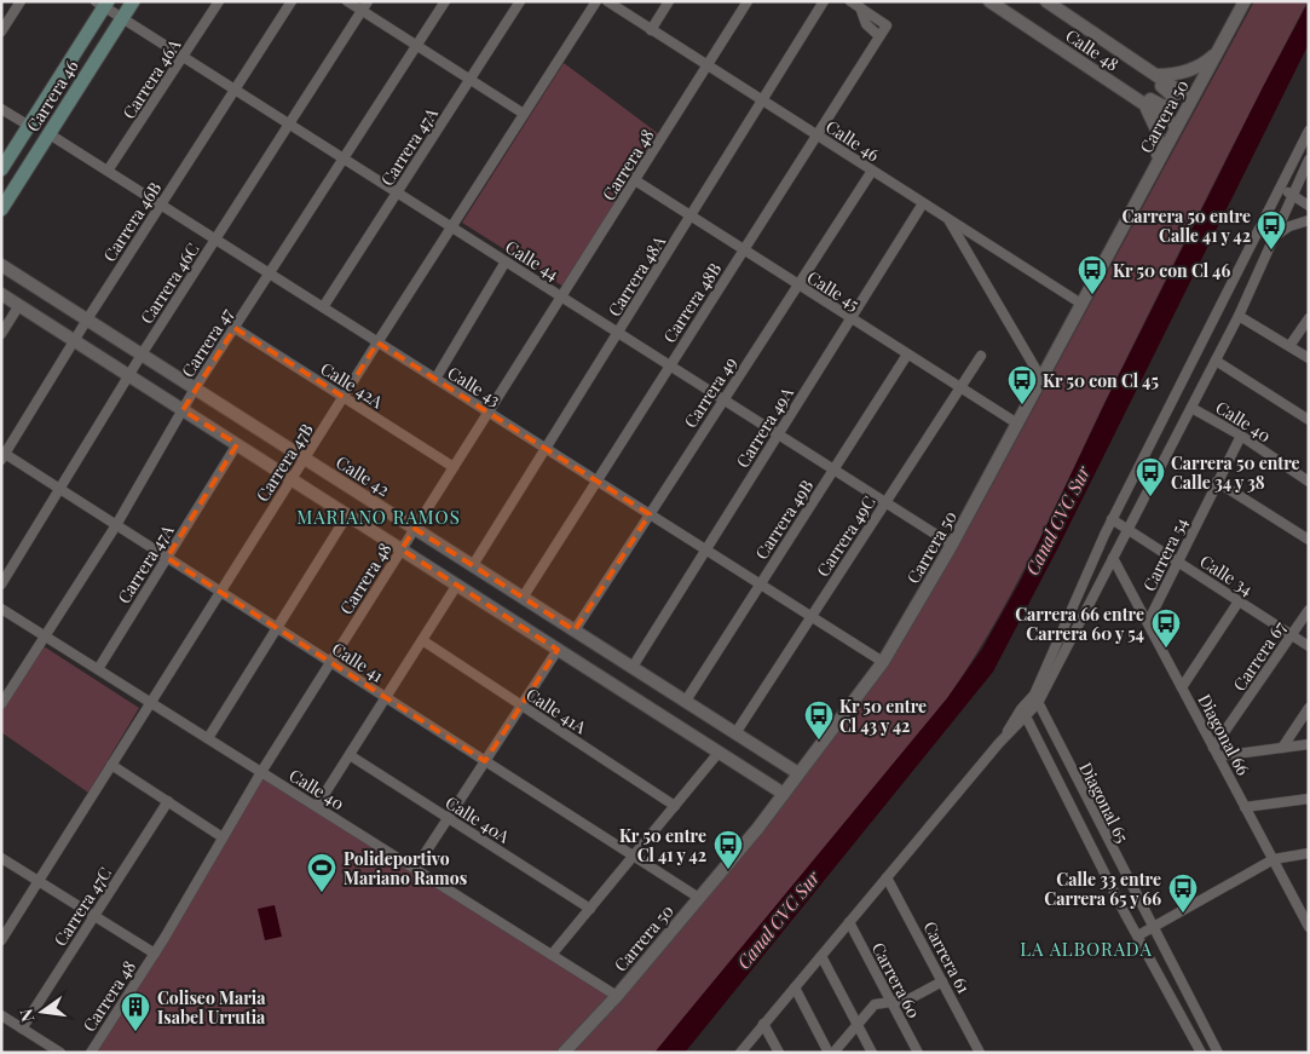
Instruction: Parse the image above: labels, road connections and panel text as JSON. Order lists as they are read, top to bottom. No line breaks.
{"streets":{"main road":["Carrera 46"],"street":["Calle 48","Carrera 46A","Carrera 50","Calle 46","Carrera 47A","Carrera 48","Carrera 46B","Calle 44","Carrera 48A","Carrera 46C","Calle 45","Carrera 48B","Carrera 47","Calle 42A","Calle 43","Carrera 49","Calle 40","Carrera 49A","Carrera 47B","Calle 42","Carrera 49B","Carrera 49C","Carrera 54","Calle 34","Carrera 67","Calle 41","Calle 41A","Diagonal 66","Diagonal 65","Calle 40A","Carrera 47C","Carrera 61","Carrera 60"]},"crossings":[["Calle 48","Carrera 50"],["Carrera 46A","Calle 44"],["Carrera 46A","Calle 43"],["Carrera 46","Calle 44"],["Carrera 46","Calle 43"],["Carrera 50","Calle 46"],["Carrera 50","Calle 44"],["Carrera 50","Calle 45"],["Carrera 50","Calle 43"],["Carrera 50","Calle 40"],["Carrera 50","Calle 42"],["Carrera 50","Calle 41"],["Calle 46","Carrera 48"],["Calle 46","Carrera 48A"],["Calle 46","Carrera 48B"],["Calle 46","Carrera 49"],["Calle 46","Carrera 49A"],["Carrera 47A","Calle 44"],["Carrera 47A","Calle 43"],["Carrera 47A","Calle 40"],["Carrera 47A","Calle 41"],["Carrera 48","Calle 44"],["Carrera 48","Calle 45"],["Carrera 48","Calle 42A"],["Carrera 48","Calle 43"],["Carrera 48","Calle 40"],["Carrera 48","Calle 42"],["Carrera 48","Calle 41"],["Carrera 46B","Calle 44"],["Carrera 46B","Calle 43"],["Carrera 46B","Calle 42"],["Carrera 46B","Calle 41"],["Calle 44","Carrera 48A"],["Calle 44","Carrera 46C"],["Calle 44","Carrera 48B"],["Calle 44","Carrera 47"],["Calle 44","Carrera 49"],["Calle 44","Carrera 49A"],["Calle 44","Carrera 47B"],["Calle 44","Carrera 49B"],["Calle 44","Carrera 49C"],["Carrera 48A","Calle 45"],["Carrera 48A","Calle 43"],["Carrera 48A","Calle 42"],["Carrera 46C","Calle 43"],["Carrera 46C","Calle 42"],["Carrera 46C","Calle 41"],["Calle 45","Carrera 48B"],["Calle 45","Carrera 49"],["Calle 45","Carrera 49A"],["Calle 45","Carrera 49B"],["Calle 45","Carrera 49C"],["Carrera 48B","Calle 43"],["Carrera 48B","Calle 42"],["Carrera 47","Calle 42A"],["Carrera 47","Calle 43"],["Carrera 47","Calle 40"],["Carrera 47","Calle 42"],["Carrera 47","Calle 41"],["Calle 42A","Carrera 47B"],["Calle 43","Carrera 49"],["Calle 43","Carrera 49A"],["Calle 43","Carrera 47B"],["Calle 43","Carrera 49B"],["Calle 43","Carrera 49C"],["Carrera 49","Calle 42"],["Calle 40","Carrera 47B"],["Calle 40","Carrera 54"],["Carrera 49A","Calle 42"],["Carrera 47B","Calle 42"],["Carrera 47B","Calle 41"],["Calle 42","Carrera 49B"],["Calle 42","Carrera 49C"],["Carrera 54","Calle 34"],["Carrera 54","Diagonal 66"],["Calle 34","Carrera 67"],["Carrera 67","Diagonal 66"]],"districts":["MARIANO RAMOS","LA ALBORADA"],"water":["Canal CVC Sur"],"places":{"bus stop":["Carrera 50 entre Calle 41 y 42","Kr 50 con Cl 46","Kr 50 con Cl 45","Carrera 50 entre Calle 34 y 38","Carrera 66 entre Carrera 60 y 54","Kr 50 entre Cl 43 y 42","Kr 50 entre Cl 41 y 42","Calle 33 entre Carrera 65 y 66"],"sports":["Polideportivo Mariano Ramos"],"building":["Coliseo Maria Isabel Urrutia"]},"north":"left"}
